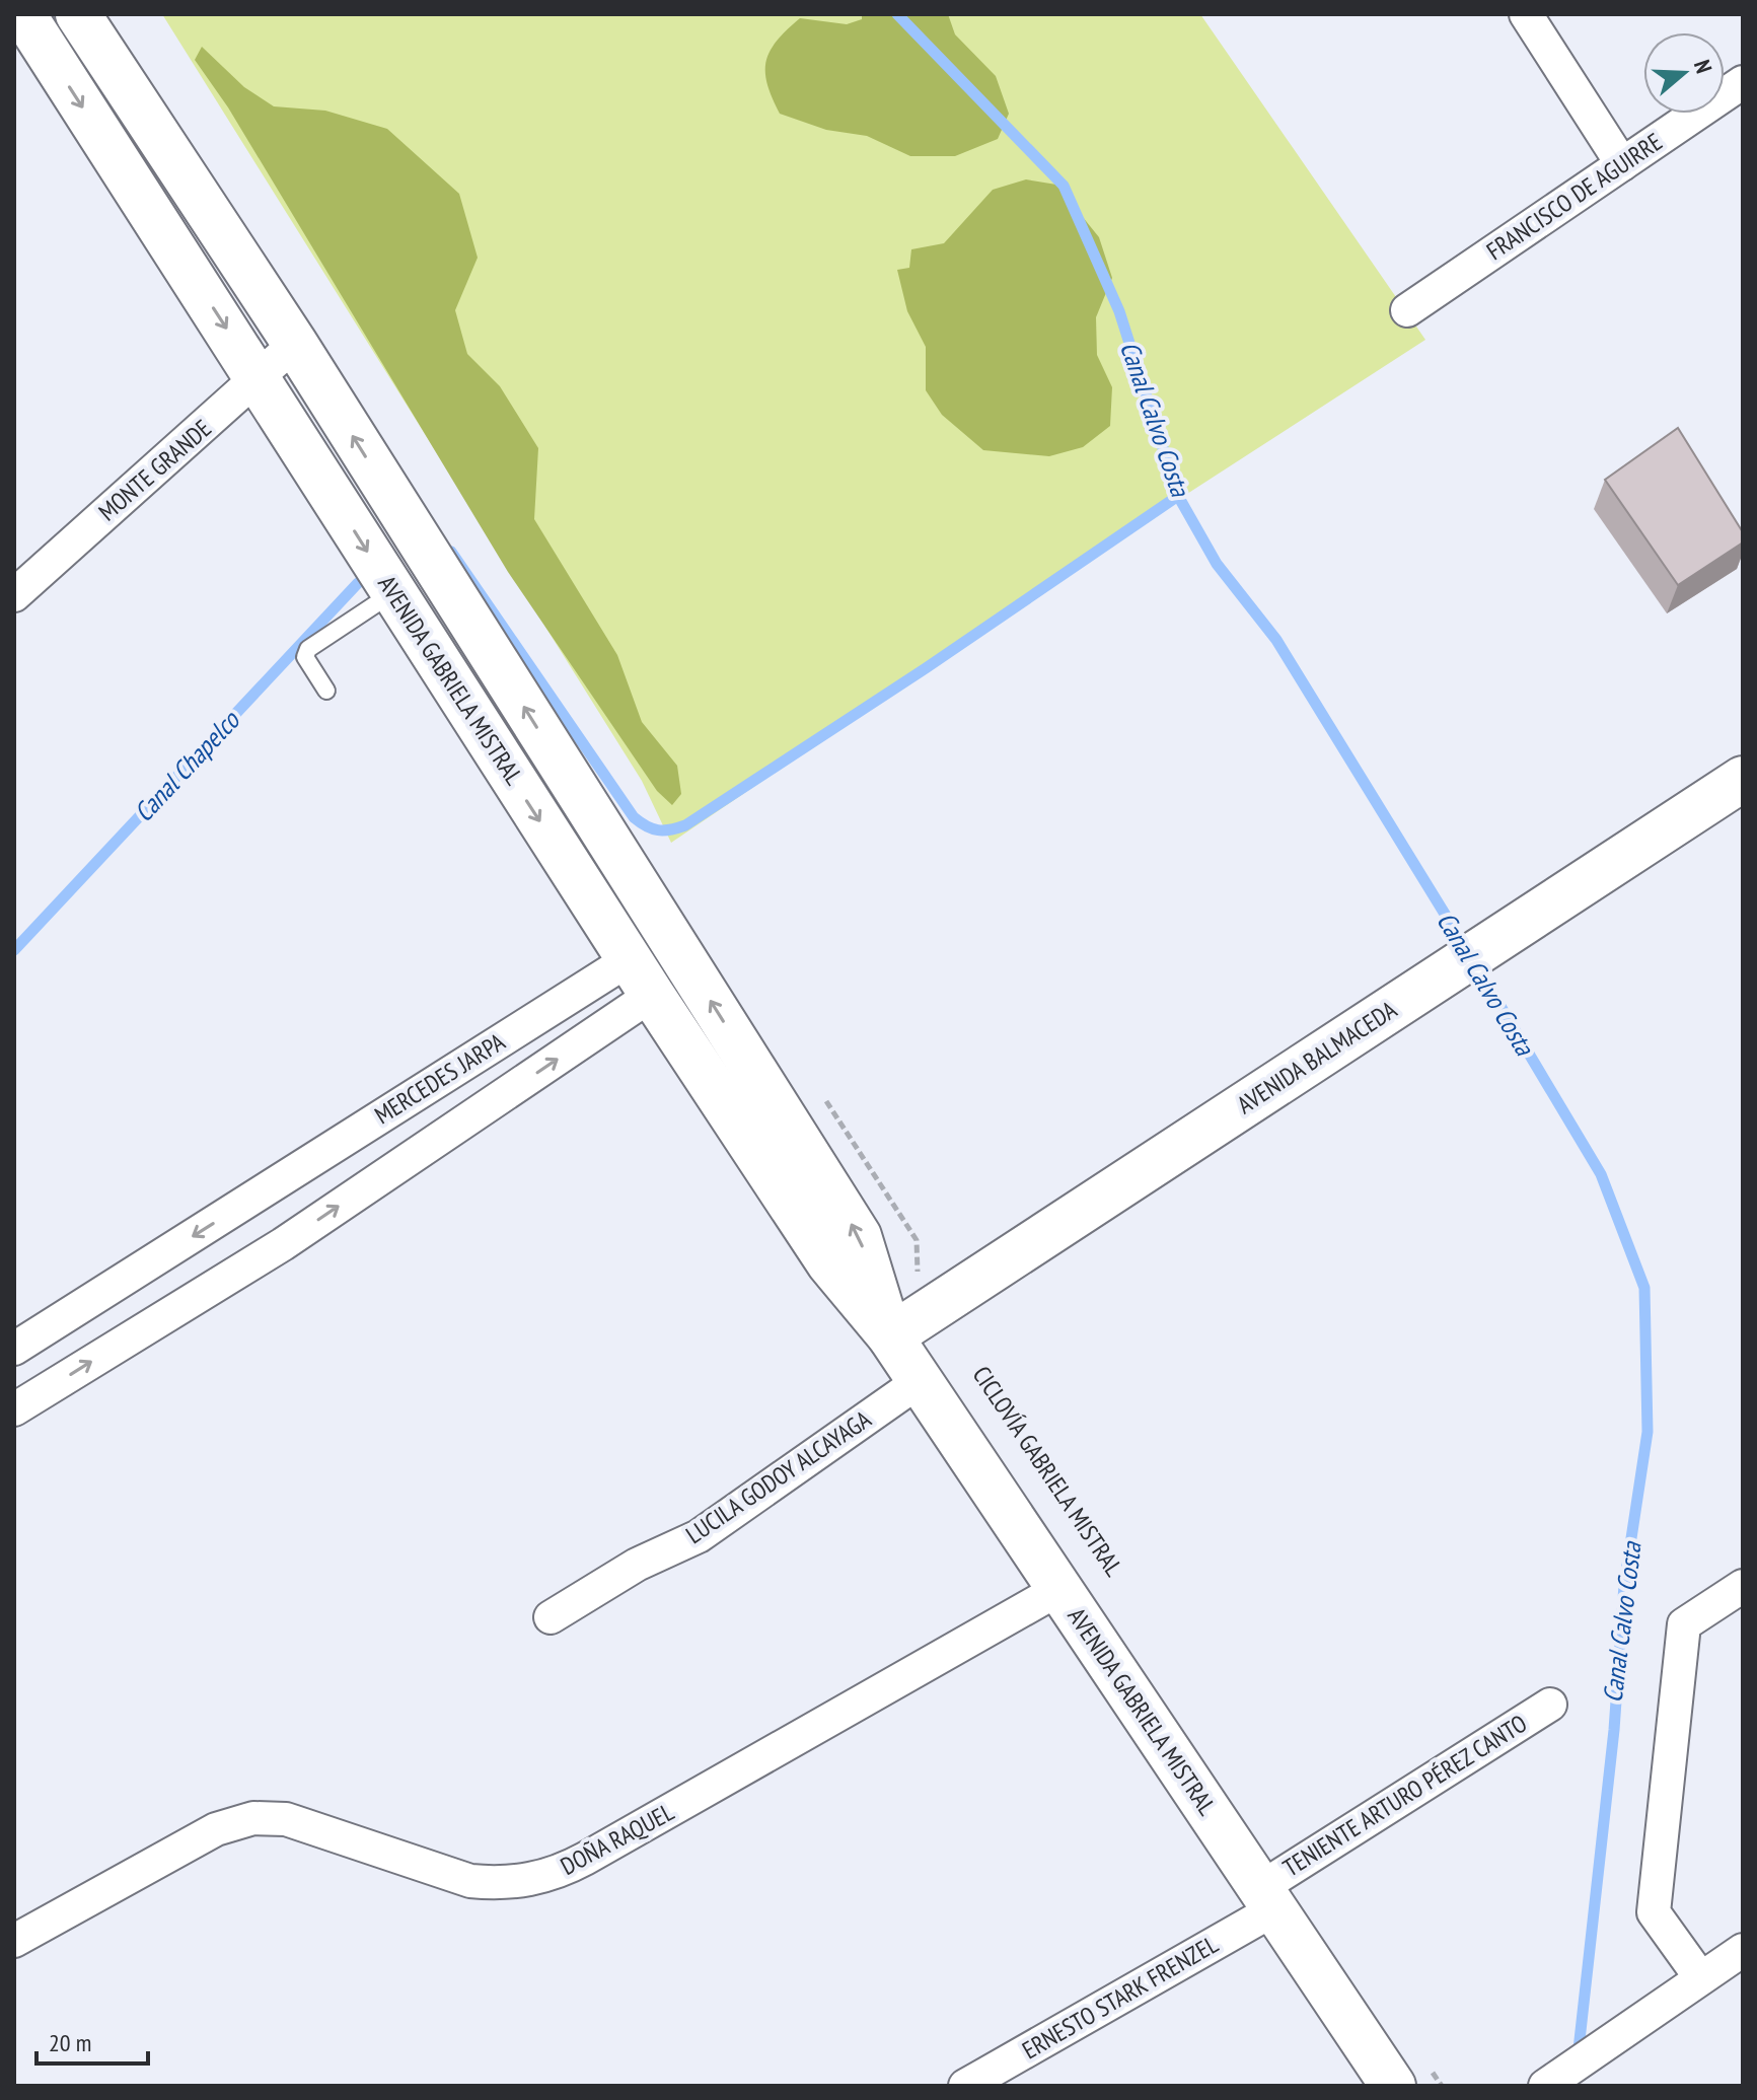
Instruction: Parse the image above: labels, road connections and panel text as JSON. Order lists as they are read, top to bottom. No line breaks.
{"streets":{"main road":["AVENIDA GABRIELA MISTRAL","AVENIDA BALMACEDA"],"street":["FRANCISCO DE AGUIRRE","MONTE GRANDE","MERCEDES JARPA","LUCILA GODOY ALCAYAGA","TENIENTE ARTURO PÉREZ CANTO","DOÑA RAQUEL","ERNESTO STARK FRENZEL"]},"crossings":[["MONTE GRANDE","AVENIDA GABRIELA MISTRAL"],["AVENIDA GABRIELA MISTRAL","AVENIDA BALMACEDA"],["AVENIDA GABRIELA MISTRAL","MERCEDES JARPA"],["AVENIDA GABRIELA MISTRAL","LUCILA GODOY ALCAYAGA"],["AVENIDA GABRIELA MISTRAL","TENIENTE ARTURO PÉREZ CANTO"],["AVENIDA GABRIELA MISTRAL","DOÑA RAQUEL"],["AVENIDA GABRIELA MISTRAL","ERNESTO STARK FRENZEL"],["TENIENTE ARTURO PÉREZ CANTO","ERNESTO STARK FRENZEL"]],"water":["Canal Calvo Costa","Canal Chapelco"],"scale_bar":"20 m","north":"right"}
